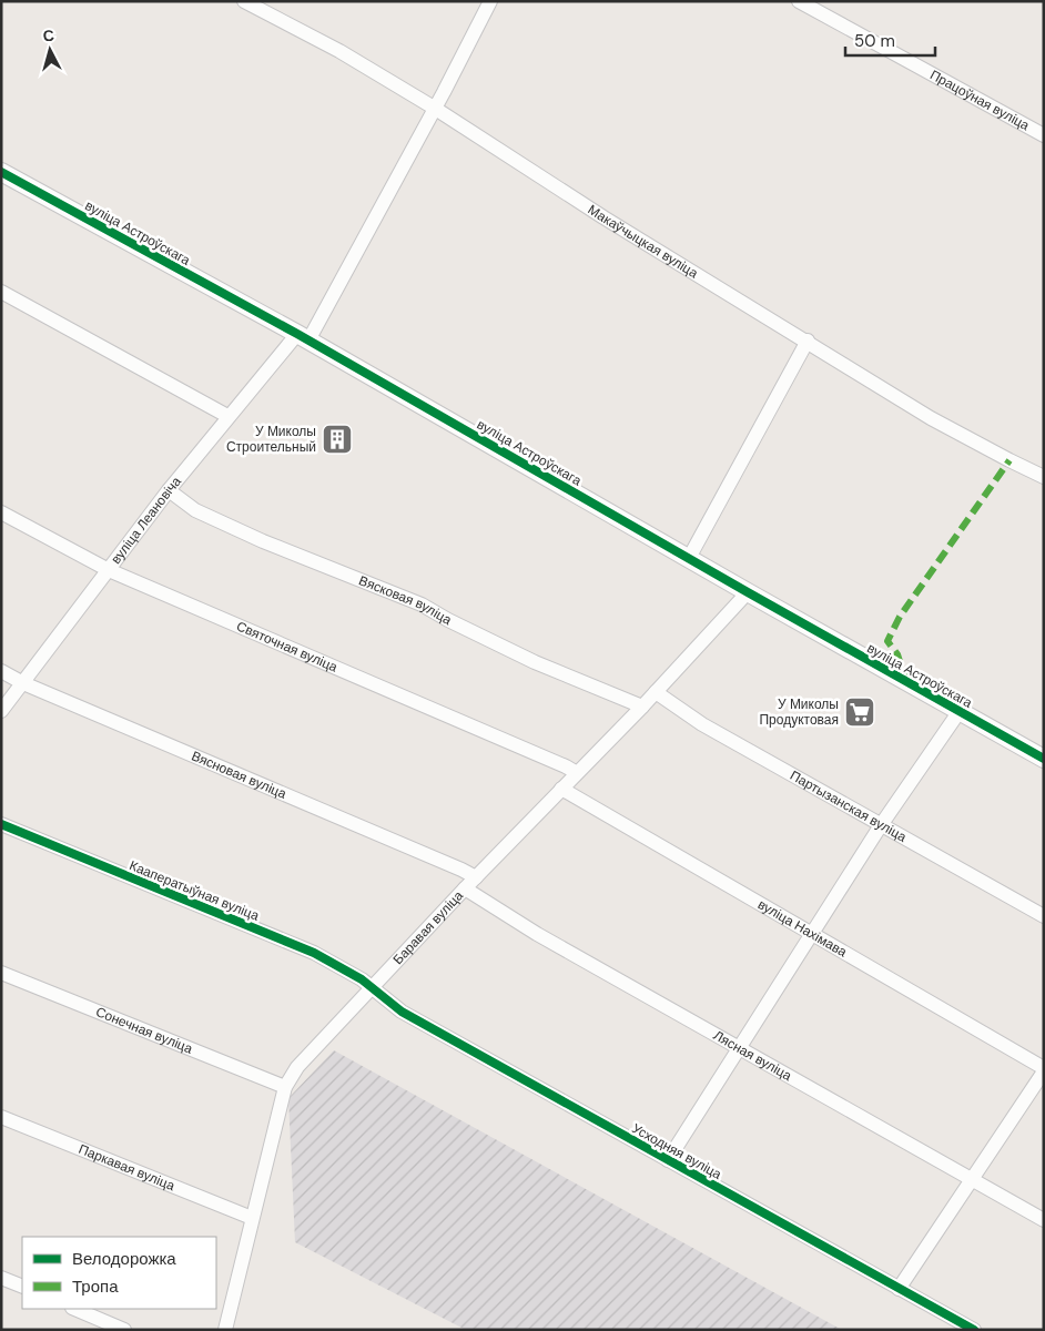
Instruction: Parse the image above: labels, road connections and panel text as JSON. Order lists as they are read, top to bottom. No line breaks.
{"streets":{"street":["Працоўная вуліца","вуліца Астроўскага","Макаўчыцкая вуліца","вуліца Леановіча","Вясковая вуліца","Святочная вуліца","Вясновая вуліца","Партызанская вуліца","Кааператыўная вуліца","Баравая вуліца","вуліца Нахімава","Сонечная вуліца","Лясная вуліца","Усходняя вуліца","Паркавая вуліца"]},"crossings":[["вуліца Астроўскага","вуліца Леановіча"],["вуліца Астроўскага","Баравая вуліца"],["Макаўчыцкая вуліца","вуліца Леановіча"],["вуліца Леановіча","Вясковая вуліца"],["вуліца Леановіча","Святочная вуліца"],["вуліца Леановіча","Вясновая вуліца"],["Вясковая вуліца","Баравая вуліца"],["Святочная вуліца","Баравая вуліца"],["Вясновая вуліца","Баравая вуліца"],["Партызанская вуліца","Баравая вуліца"],["Кааператыўная вуліца","Баравая вуліца"],["Кааператыўная вуліца","Усходняя вуліца"],["Баравая вуліца","вуліца Нахімава"],["Баравая вуліца","Сонечная вуліца"],["Баравая вуліца","Лясная вуліца"],["Баравая вуліца","Усходняя вуліца"],["Баравая вуліца","Паркавая вуліца"]],"places":{"building":["У Миколы Строительный"],"supermarket":["У Миколы Продуктовая"]},"legend":["Велодорожка","Тропа"],"scale_bar":"50 m","north":"top"}
